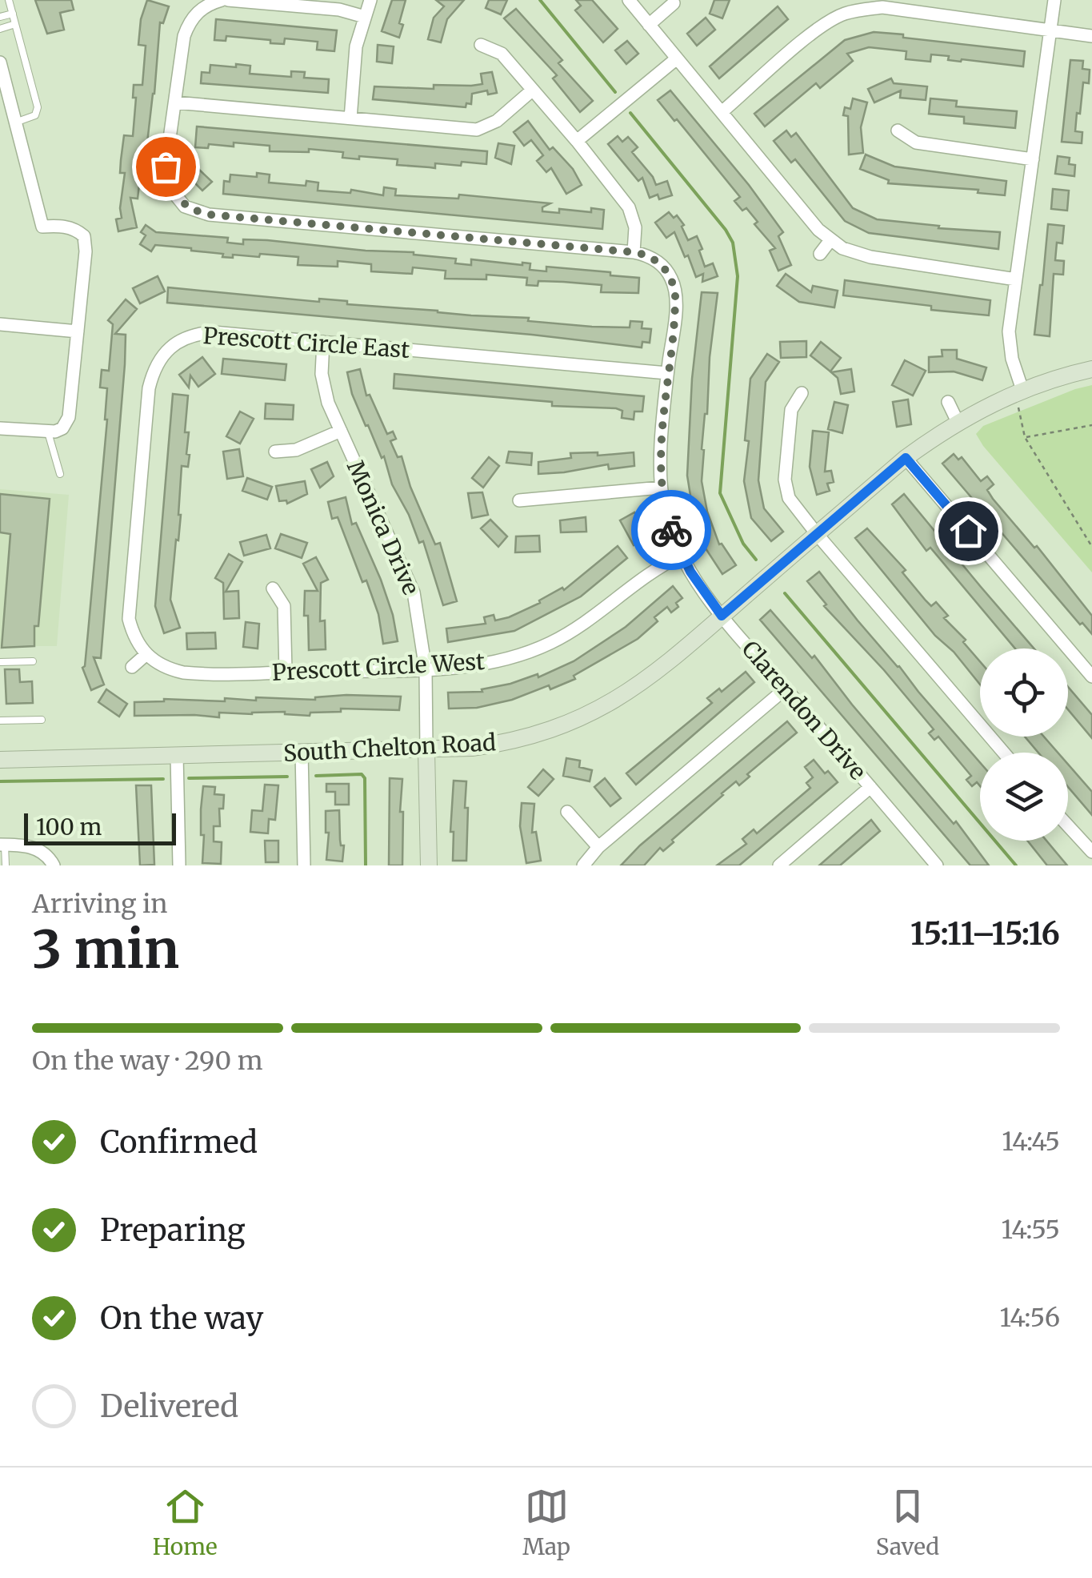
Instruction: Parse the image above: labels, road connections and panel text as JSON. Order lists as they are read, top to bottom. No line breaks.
{"streets":{"main road":["Monica Drive","South Chelton Road"],"street":["Prescott Circle East","Prescott Circle West","Clarendon Drive"]},"crossings":[["Prescott Circle East","Monica Drive"],["Prescott Circle East","Prescott Circle West"],["Prescott Circle East","Clarendon Drive"],["Monica Drive","Prescott Circle West"],["Monica Drive","South Chelton Road"],["Prescott Circle West","Clarendon Drive"],["Clarendon Drive","South Chelton Road"]],"scale_bar":"100 m","page":{"scale":"100 m","heading":["3 min","Arriving in","15:11–15:16"],"bar":"On the way · 290 m","list":[["Confirmed","14:45"],["Preparing","14:55"],["On the way","14:56"],"Delivered"],"tabs":["Home","Map","Saved"]}}
